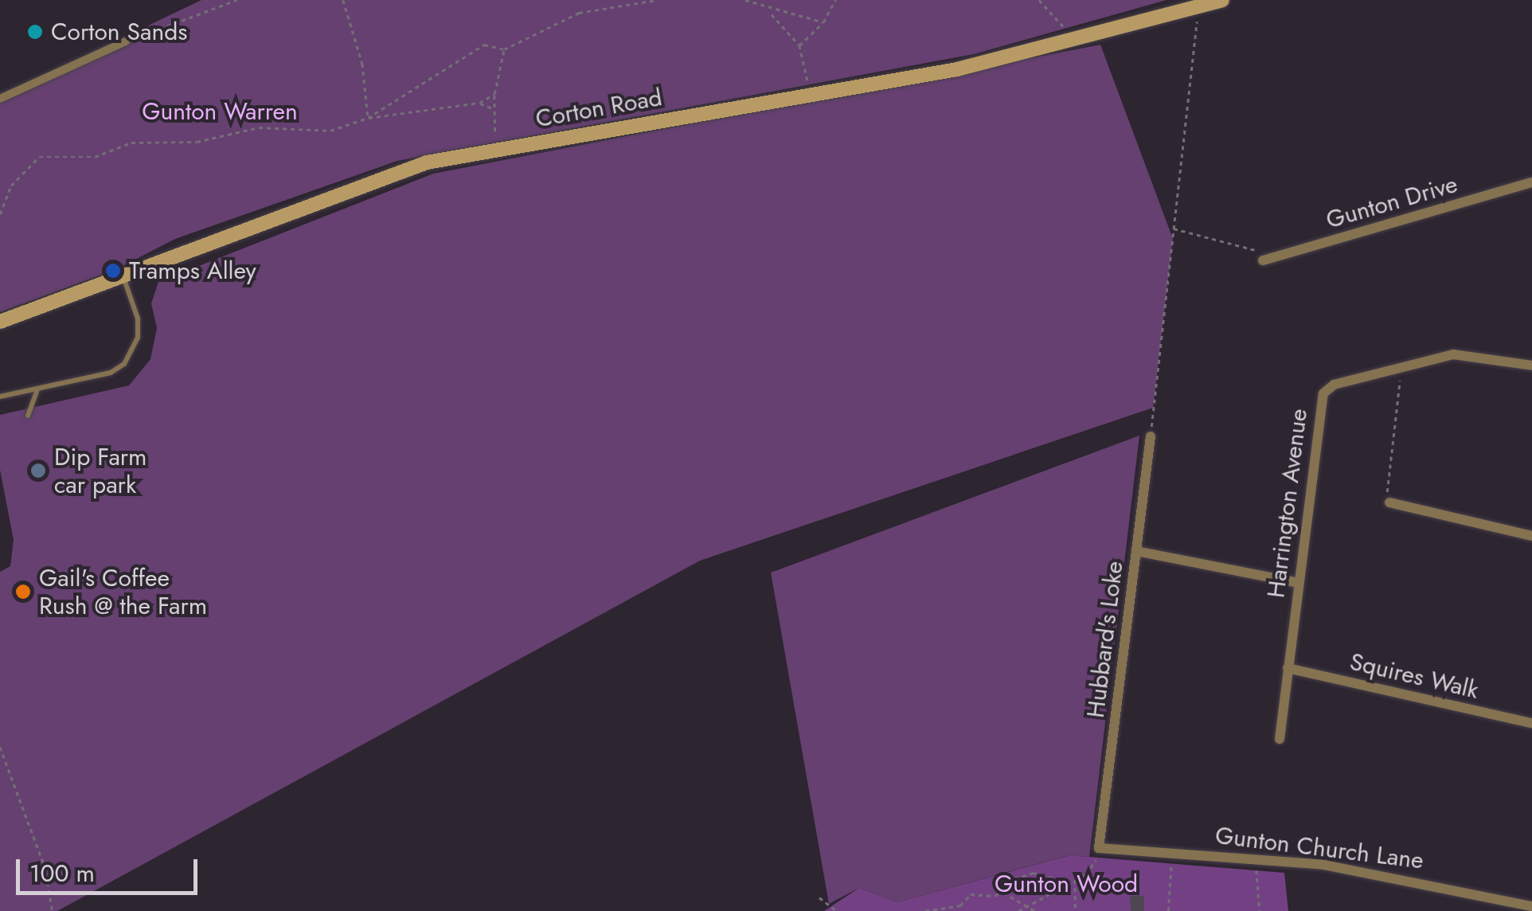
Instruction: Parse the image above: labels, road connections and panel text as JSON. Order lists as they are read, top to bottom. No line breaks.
{"streets":{"main road":["Corton Road"],"street":["Gunton Drive","Harrington Avenue","Hubbard's Loke","Squires Walk","Gunton Church Lane"]},"crossings":[["Harrington Avenue","Squires Walk"],["Hubbard's Loke","Gunton Church Lane"]],"parks":["Gunton Warren","Gunton Wood"],"places":["Corton Sands","Tramps Alley","Dip Farm car park","Gail's Coffee Rush @ the Farm"],"scale_bar":"100 m"}
